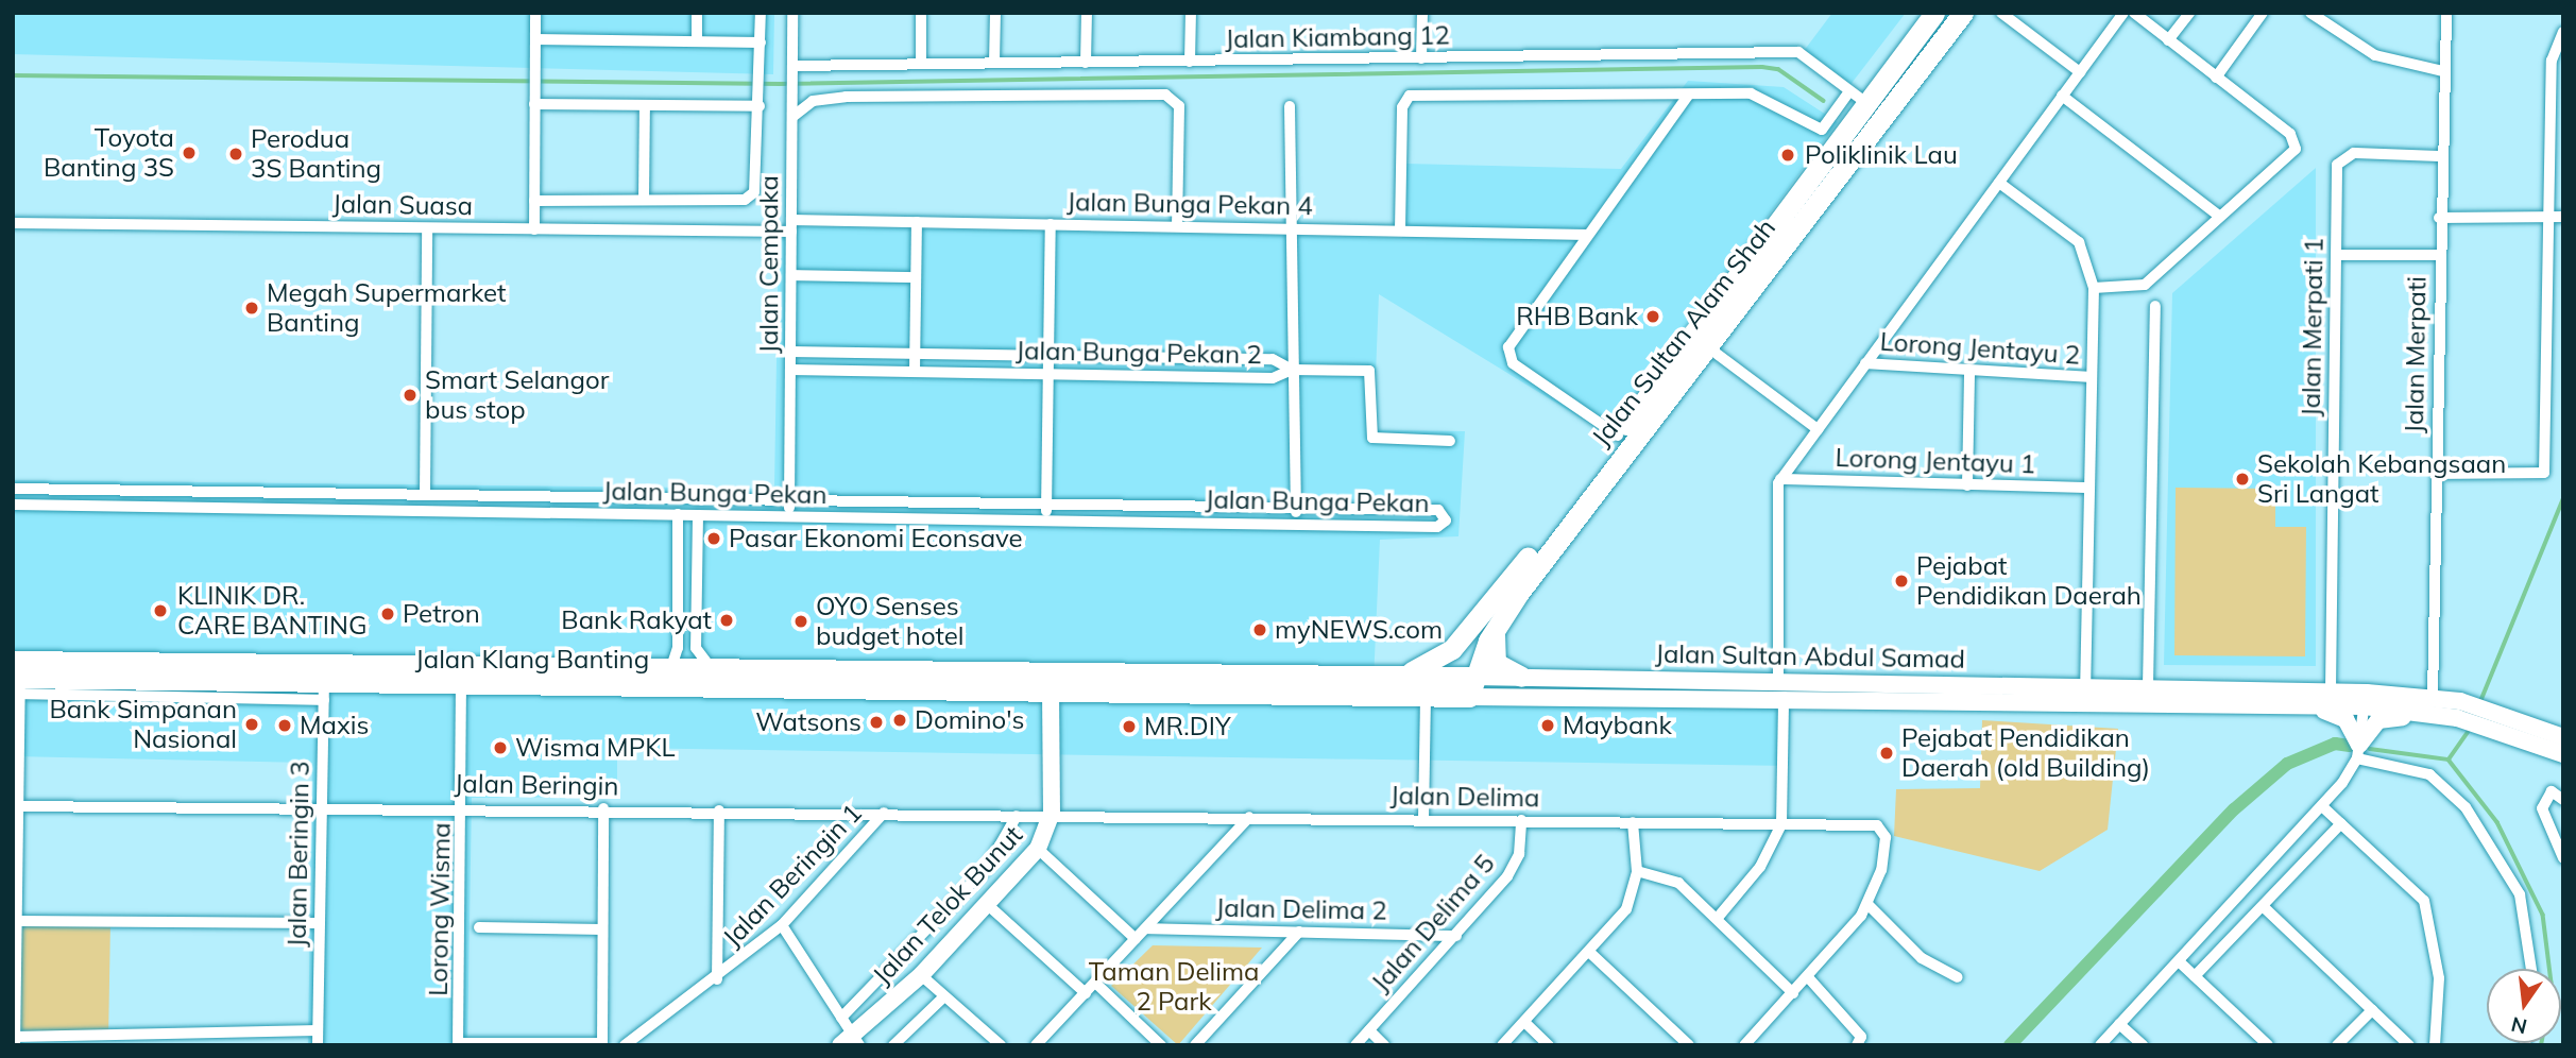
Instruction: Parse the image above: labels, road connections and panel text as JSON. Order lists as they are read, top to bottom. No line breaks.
{"streets":{"highway":["Jalan Sultan Alam Shah","Jalan Sultan Abdul Samad","Jalan Klang Banting"],"main road":["Jalan Telok Bunut"],"street":["Jalan Kiambang 12","Jalan Bunga Pekan 4","Jalan Suasa","Jalan Cempaka","Jalan Merpati 1","Lorong Jentayu 2","Jalan Bunga Pekan 2","Jalan Merpati","Lorong Jentayu 1","Jalan Bunga Pekan","Jalan Beringin","Jalan Delima","Jalan Beringin 3","Jalan Beringin 1","Lorong Wisma","Jalan Delima 2","Jalan Delima 5"]},"crossings":[["Jalan Kiambang 12","Jalan Cempaka"],["Jalan Kiambang 12","Jalan Sultan Alam Shah"],["Jalan Bunga Pekan 4","Jalan Suasa"],["Jalan Bunga Pekan 4","Jalan Cempaka"],["Jalan Suasa","Jalan Cempaka"],["Jalan Cempaka","Jalan Bunga Pekan 2"],["Jalan Cempaka","Jalan Bunga Pekan"],["Jalan Merpati 1","Jalan Merpati"],["Jalan Merpati 1","Jalan Sultan Abdul Samad"],["Jalan Sultan Alam Shah","Jalan Sultan Abdul Samad"],["Jalan Merpati","Jalan Sultan Abdul Samad"],["Jalan Sultan Abdul Samad","Jalan Klang Banting"],["Jalan Sultan Abdul Samad","Jalan Telok Bunut"],["Jalan Klang Banting","Jalan Beringin 3"],["Jalan Klang Banting","Jalan Telok Bunut"],["Jalan Klang Banting","Lorong Wisma"],["Jalan Beringin","Jalan Delima"],["Jalan Beringin","Jalan Beringin 3"],["Jalan Beringin","Jalan Beringin 1"],["Jalan Beringin","Jalan Telok Bunut"],["Jalan Beringin","Lorong Wisma"],["Jalan Delima","Jalan Telok Bunut"],["Jalan Delima","Jalan Delima 5"],["Jalan Delima 2","Jalan Delima 5"]],"parks":["Taman Delima 2 Park"],"places":["Toyota Banting 3S","Perodua 3S Banting","Poliklinik Lau","Megah Supermarket Banting","RHB Bank","Smart Selangor bus stop","Sekolah Kebangsaan Sri Langat","Pasar Ekonomi Econsave","Pejabat Pendidikan Daerah","KLINIK DR. CARE BANTING","Petron","Bank Rakyat","OYO Senses budget hotel","myNEWS.com","Domino's","Watsons","Bank Simpanan Nasional","Maxis","Maybank","MR.DIY","Wisma MPKL","Pejabat Pendidikan Daerah (old Building)"],"north":"bottom"}
